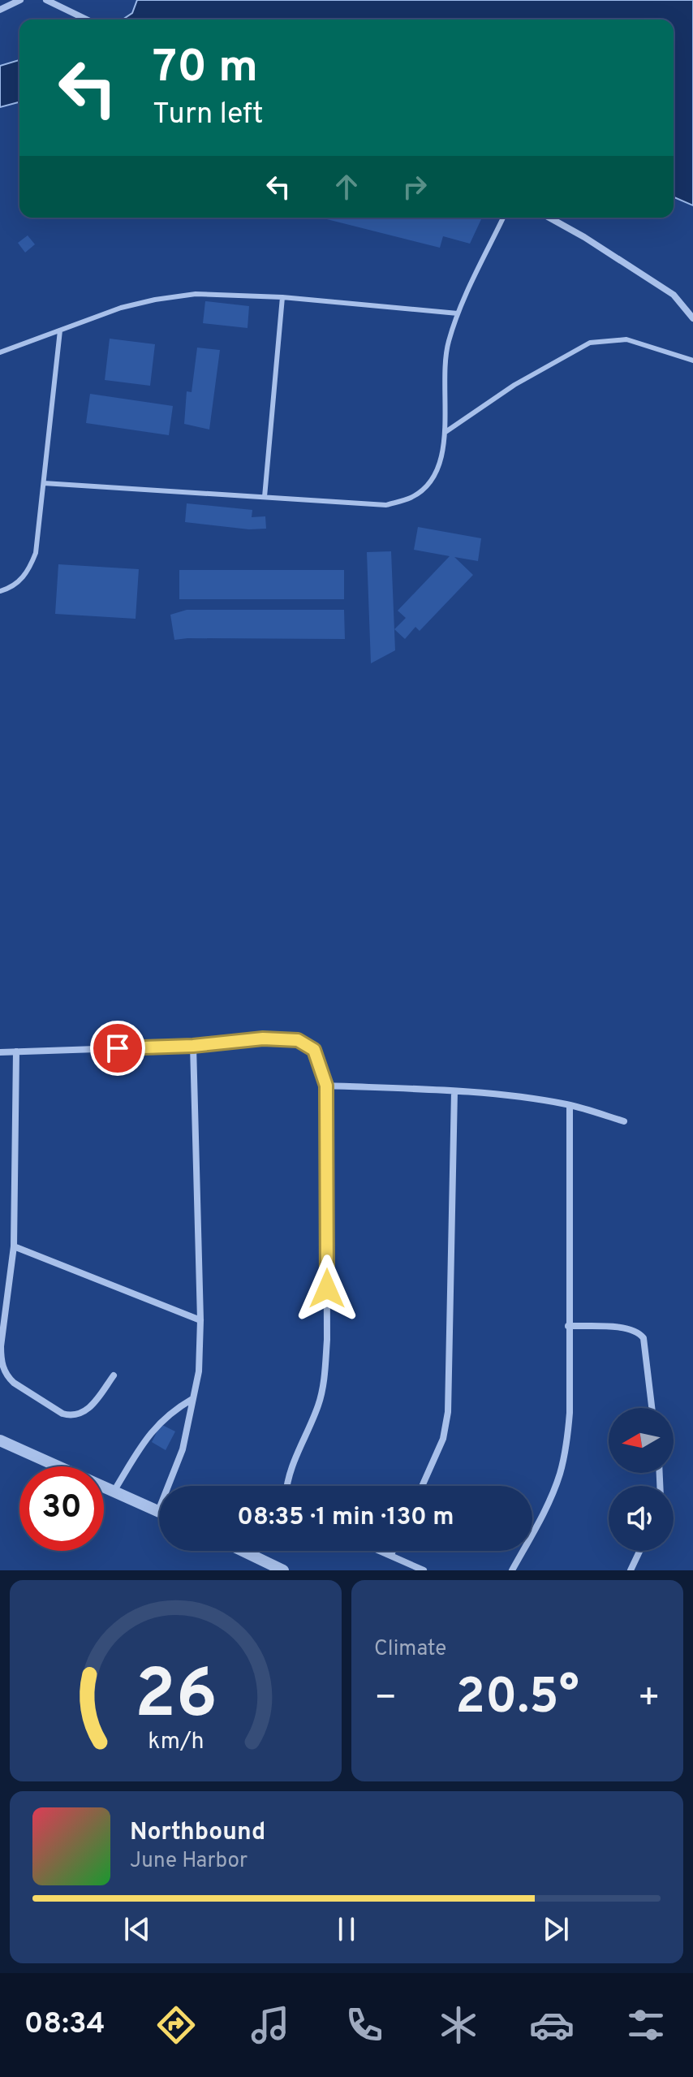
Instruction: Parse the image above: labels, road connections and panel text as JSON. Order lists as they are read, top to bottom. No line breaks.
{"north":"left","page":{"turn":["70 m","Turn left"],"limit":"30","trip":"08:35 · 1 min · 130 m","tile":"Climate","heat":["−","20.5°","+"],"song":["Northbound","June Harbor"],"tabs":"08:34","gauge":["26","km/h"]}}
